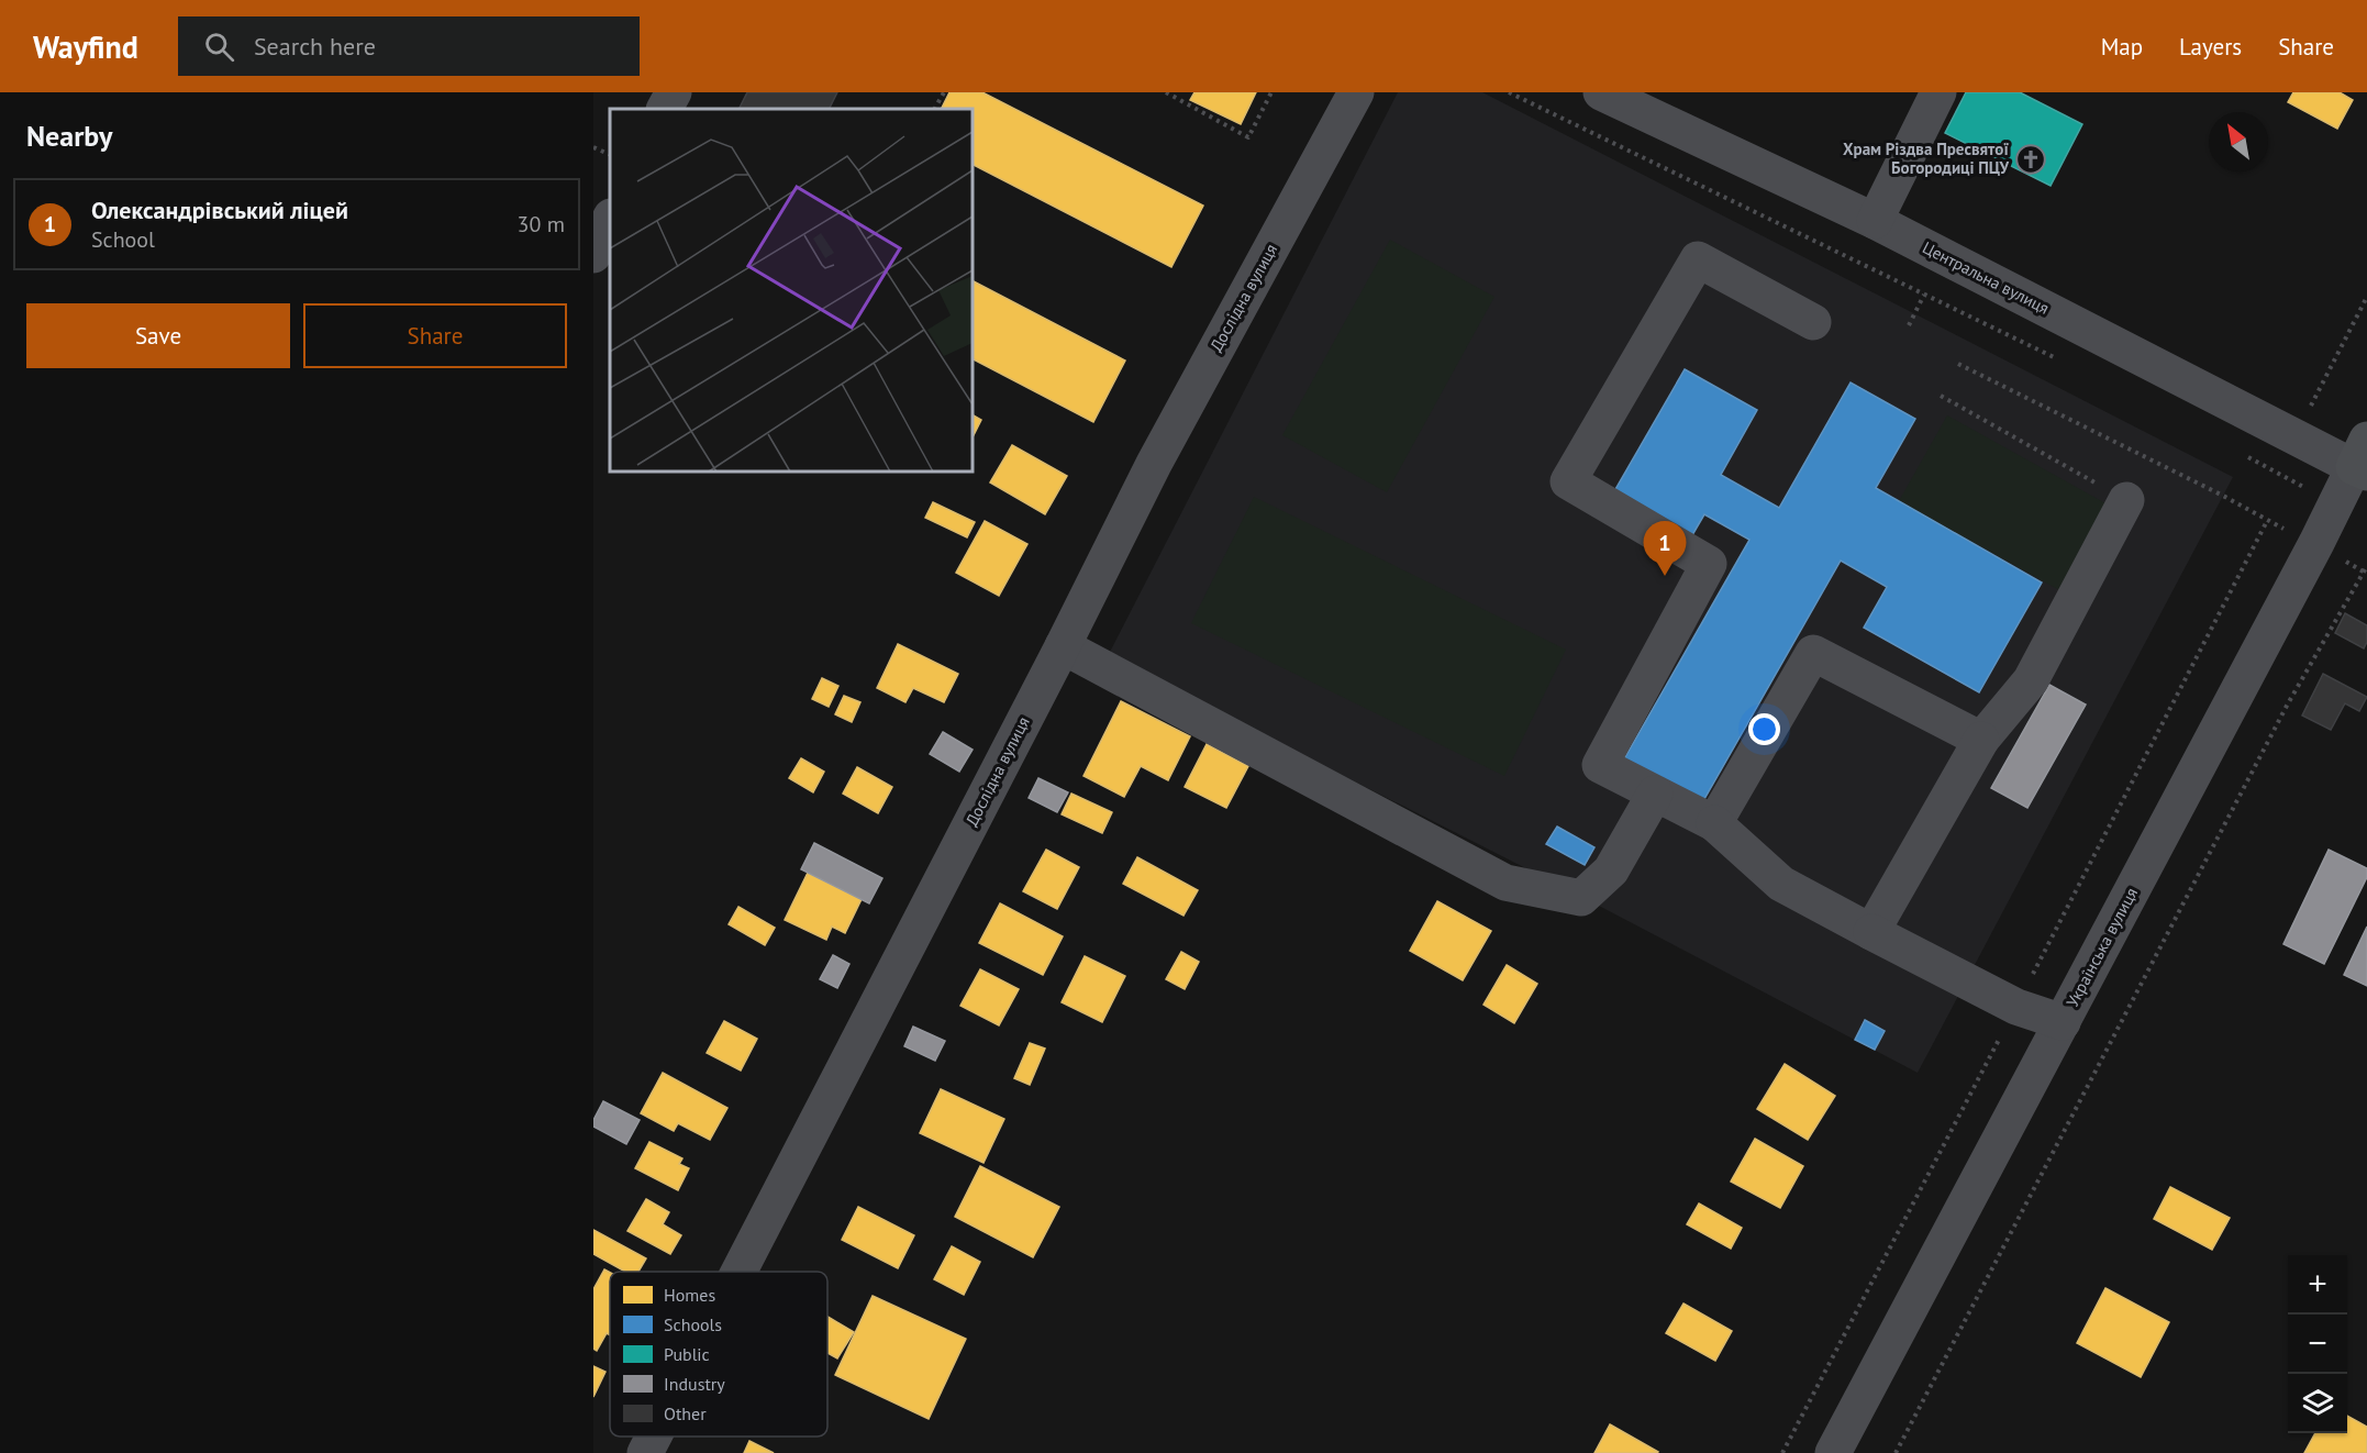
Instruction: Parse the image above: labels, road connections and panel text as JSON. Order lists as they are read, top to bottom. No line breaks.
{"streets":{"street":["Центральна вулиця","Дослідна вулиця","Українська вулиця"]},"crossings":[["Центральна вулиця","Українська вулиця"]],"places":{"church":["Храм Різдва Пресвятої Богородиці ПЦУ"]},"legend":["Homes","Schools","Public","Industry","Other"],"north":"top left","page":{"header":"Wayfind","search":"Search here","nav":["Map","Layers","Share"],"heading":"Nearby","list":[{"mark":"1","name":"Олександрівський ліцей","note":"School","value":"30 m"}],"buttons":["Save","Share"],"pins":"1","map_buttons":["+","−"]}}
